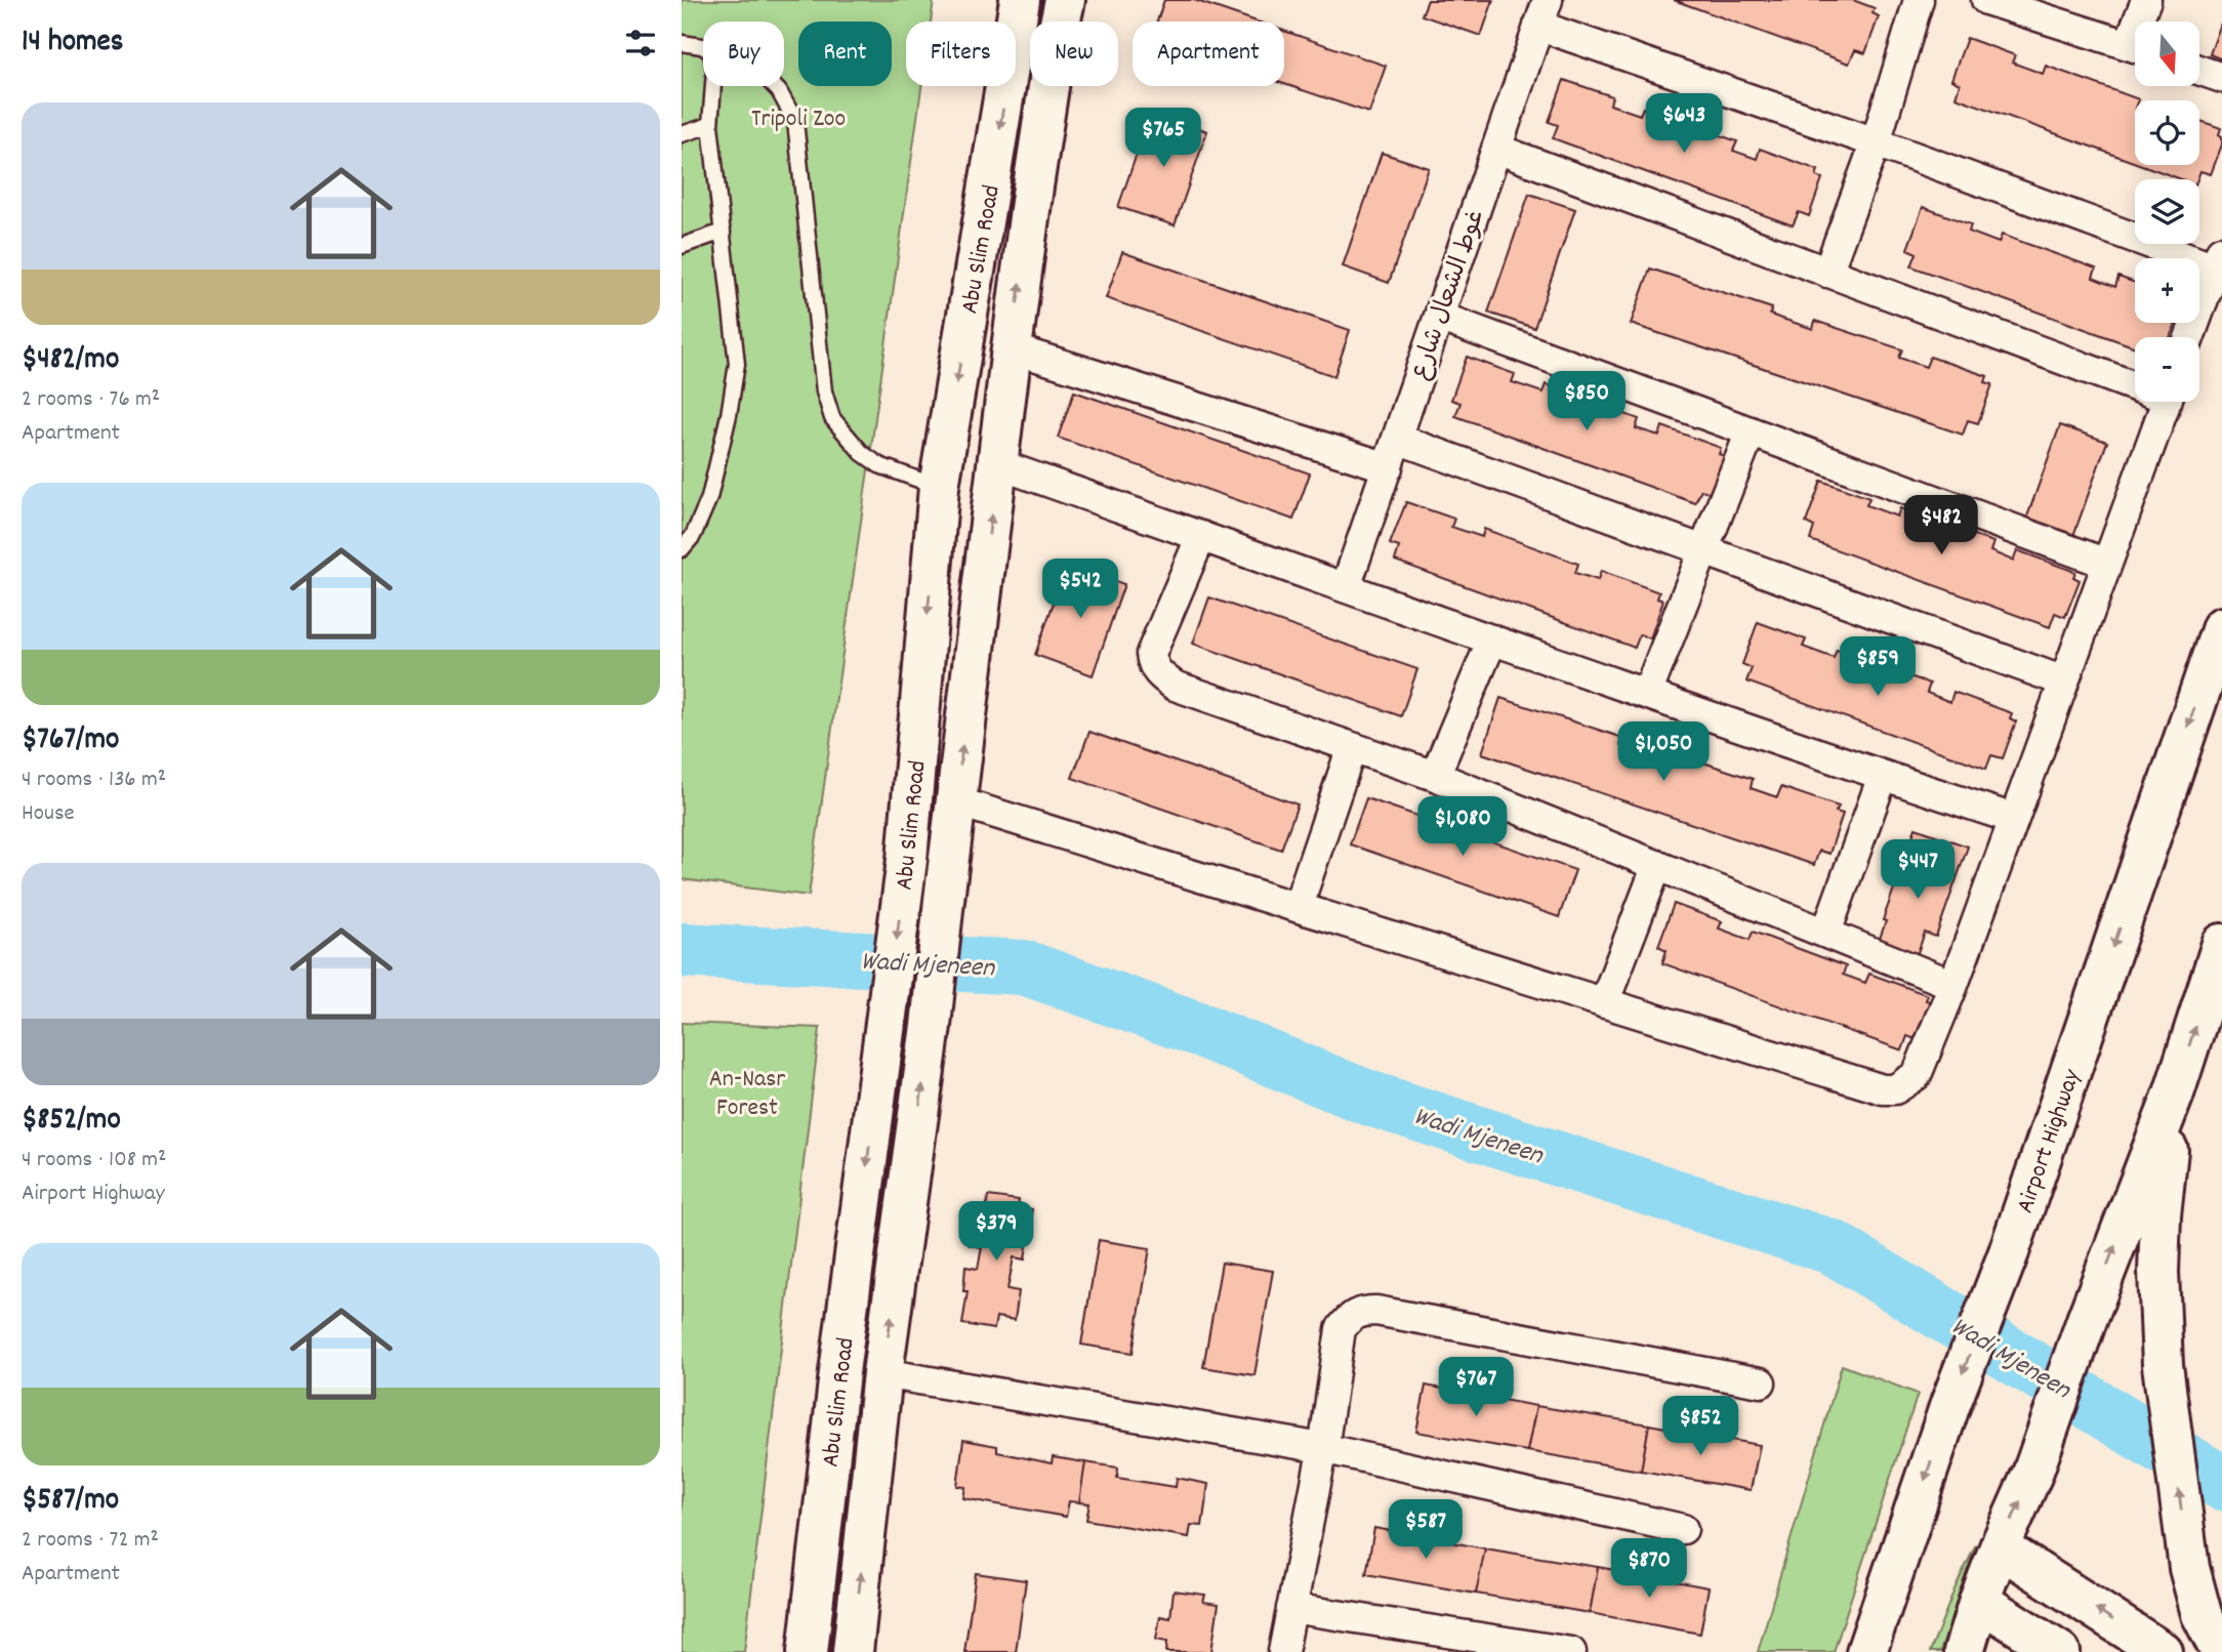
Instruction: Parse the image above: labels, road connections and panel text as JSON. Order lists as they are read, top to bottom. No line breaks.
{"streets":{"main road":["Abu Slim Road","Airport Highway"],"street":["غوط الشعال شارع"]},"water":["Wadi Mjeneen"],"parks":["Tripoli Zoo","An-Nasr Forest"],"north":"bottom","page":{"heading":"14 homes","map_buttons":["+","−"],"chip":["Buy","Rent","Filters","New","Apartment"],"list":[{"name":"$482/mo","note":"2 rooms · 76 m² · Apartment"},{"name":"$767/mo","note":"4 rooms · 136 m² · House"},{"name":"$852/mo","note":"4 rooms · 108 m² · Airport Highway"},{"name":"$587/mo","note":"2 rooms · 72 m² · Apartment"}],"price":["$643","$765","$850","$482","$542","$859","$1,050","$1,080","$447","$379","$767","$852","$587","$870"]}}
